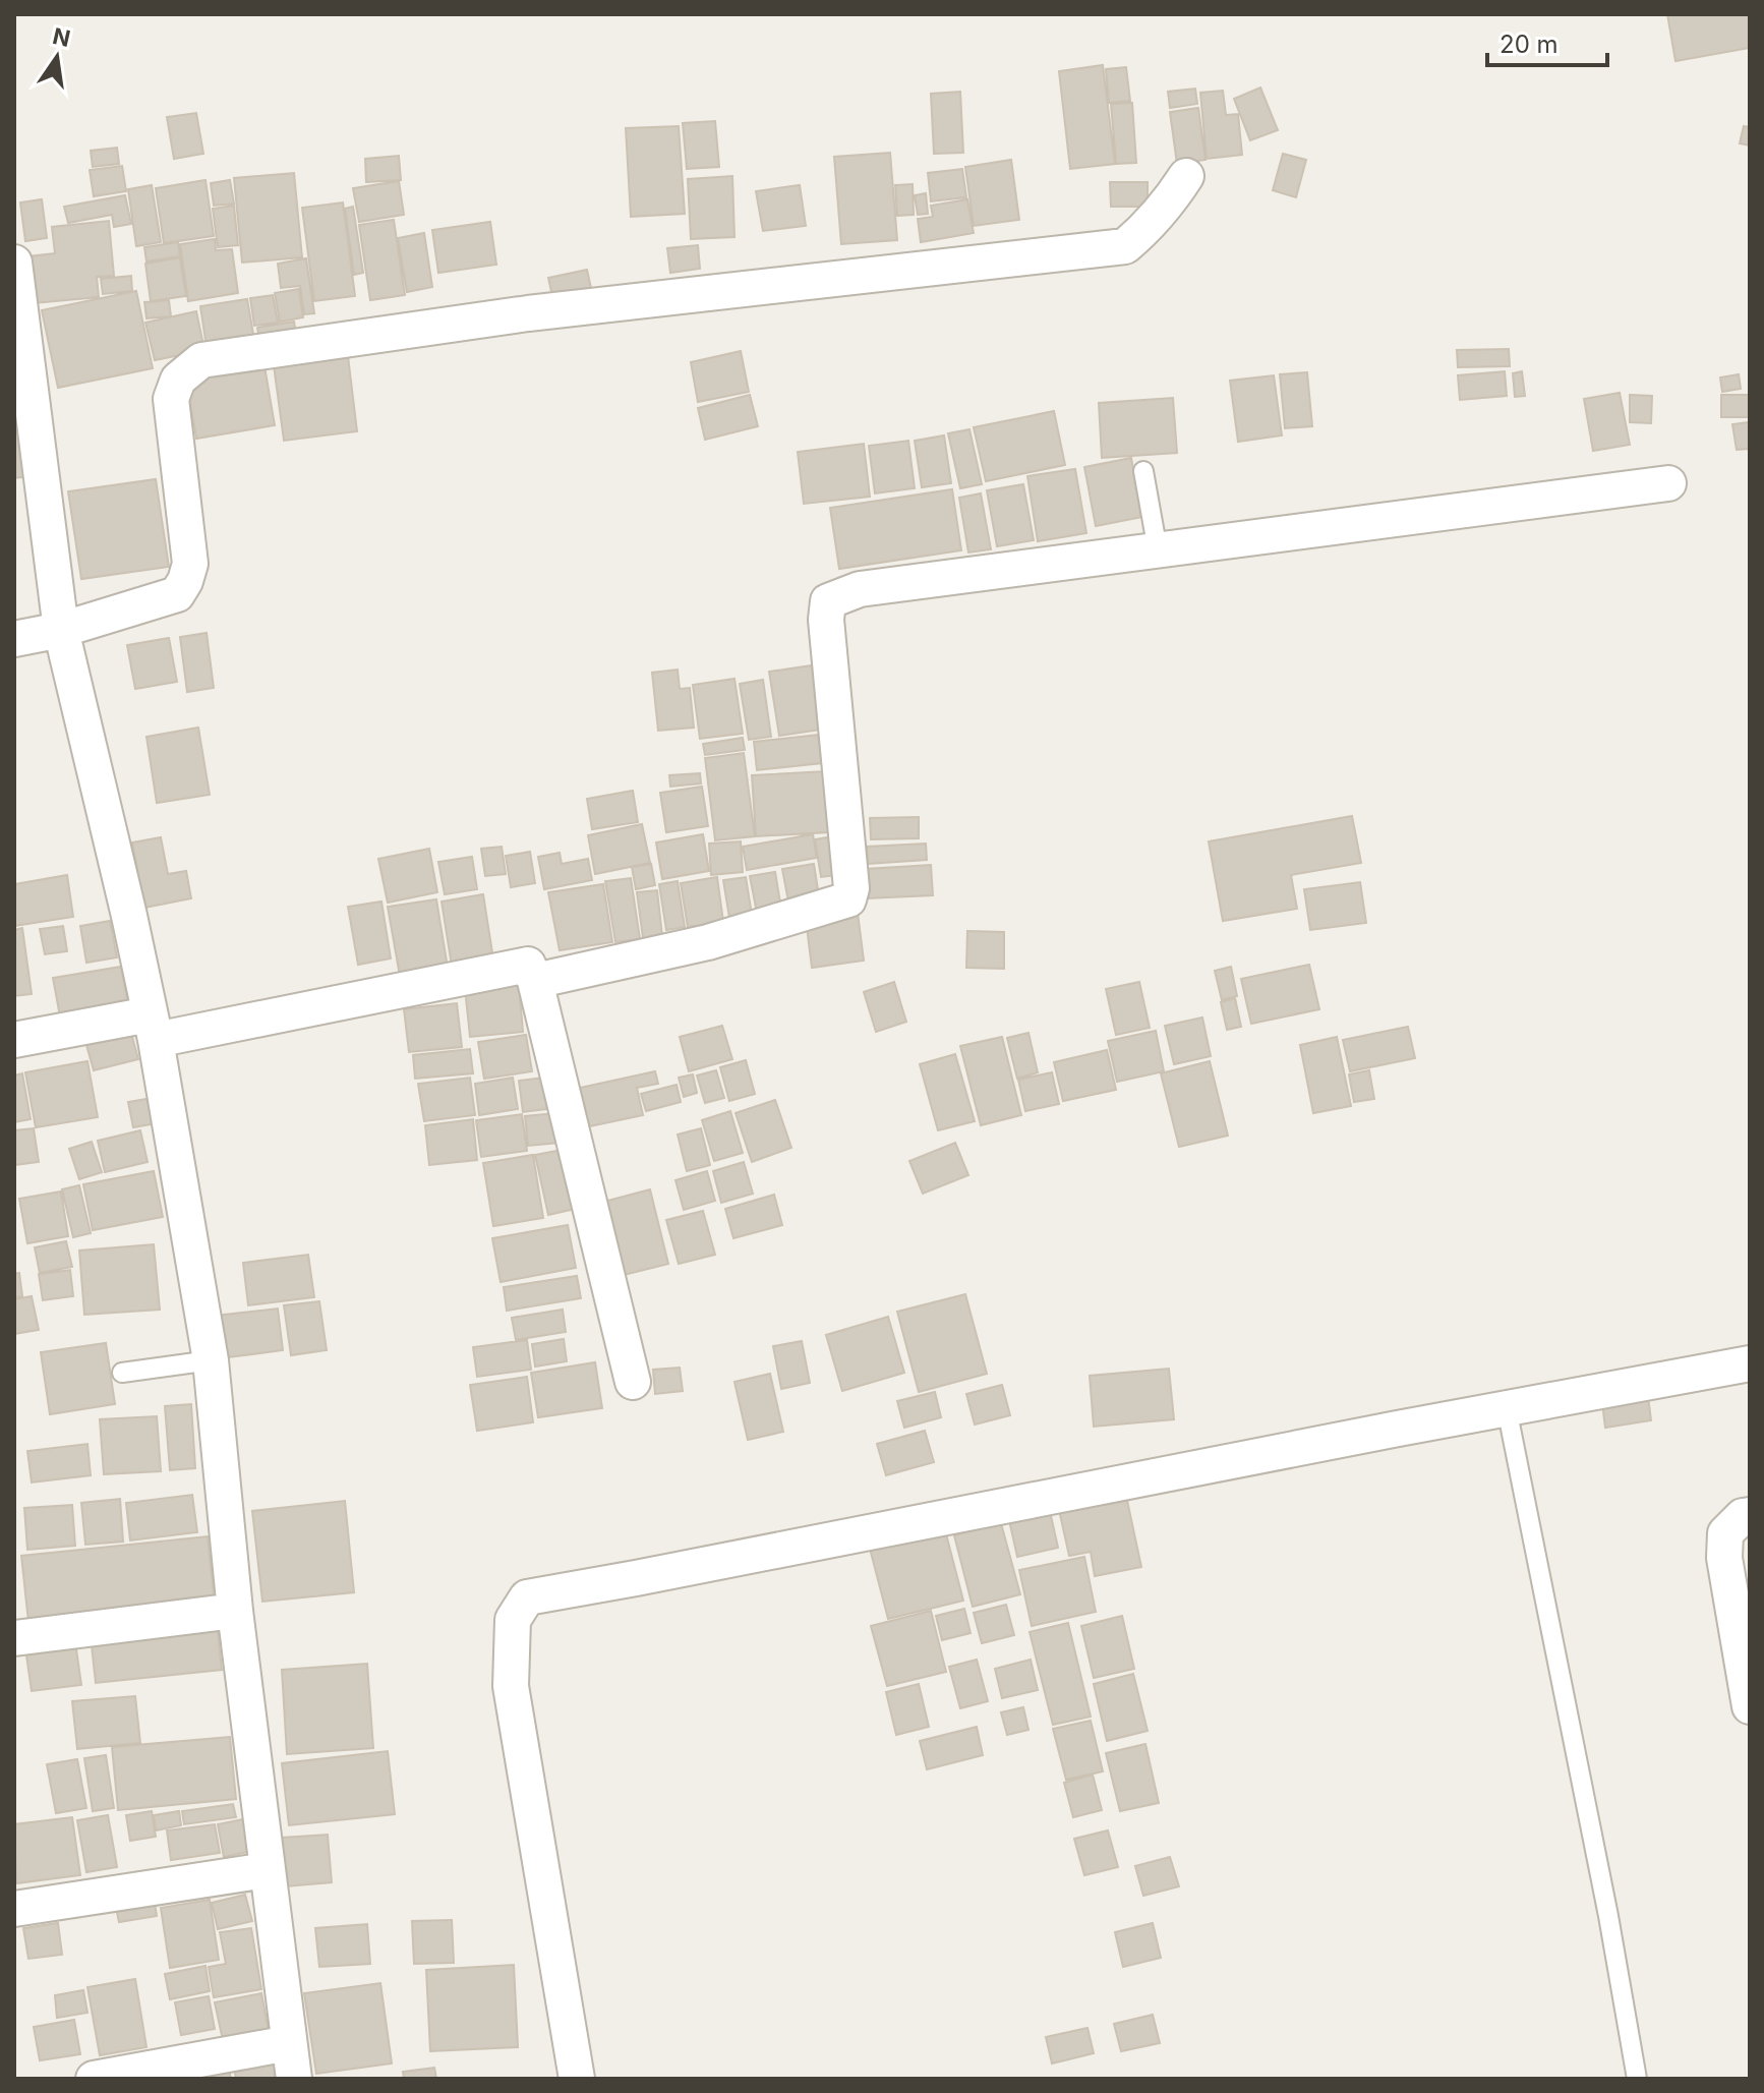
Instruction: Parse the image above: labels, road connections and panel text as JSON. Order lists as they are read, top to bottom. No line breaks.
{"scale_bar":"20 m","north":"top"}
